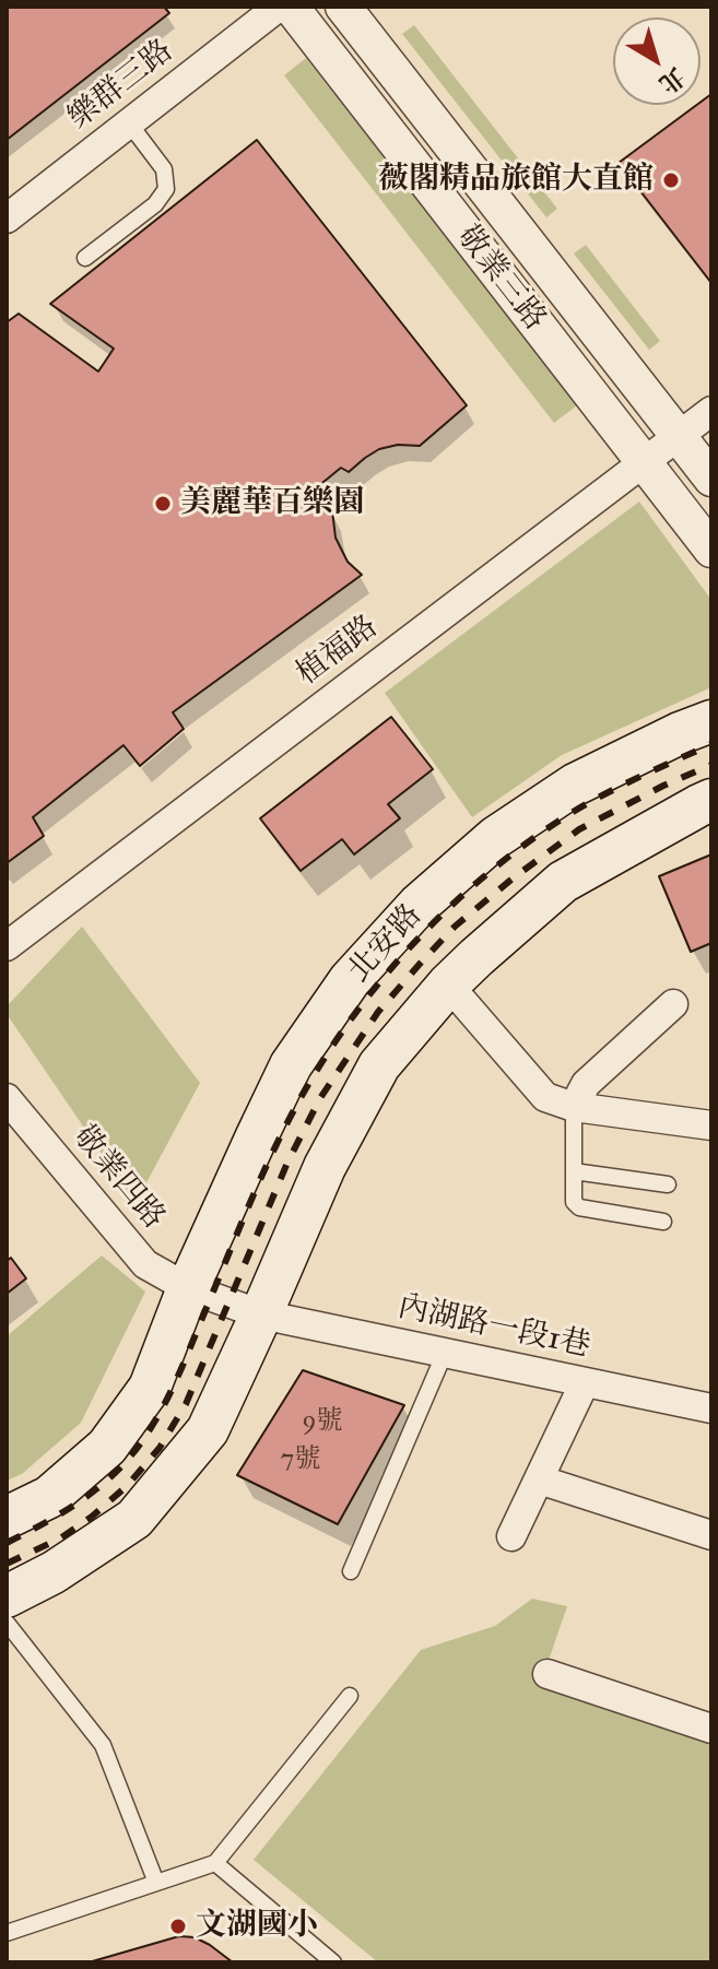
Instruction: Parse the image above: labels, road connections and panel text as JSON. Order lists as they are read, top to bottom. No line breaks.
{"streets":{"main road":["北安路"],"street":["樂群三路","敬業三路","植福路","敬業四路","內湖路一段1巷"]},"crossings":[["敬業三路","植福路"],["北安路","敬業四路"],["敬業四路","內湖路一段1巷"]],"places":["薇閣精品旅館大直館","美麗華百樂園","文湖國小"],"house_numbers":["9號","7號"],"north":"bottom right"}
